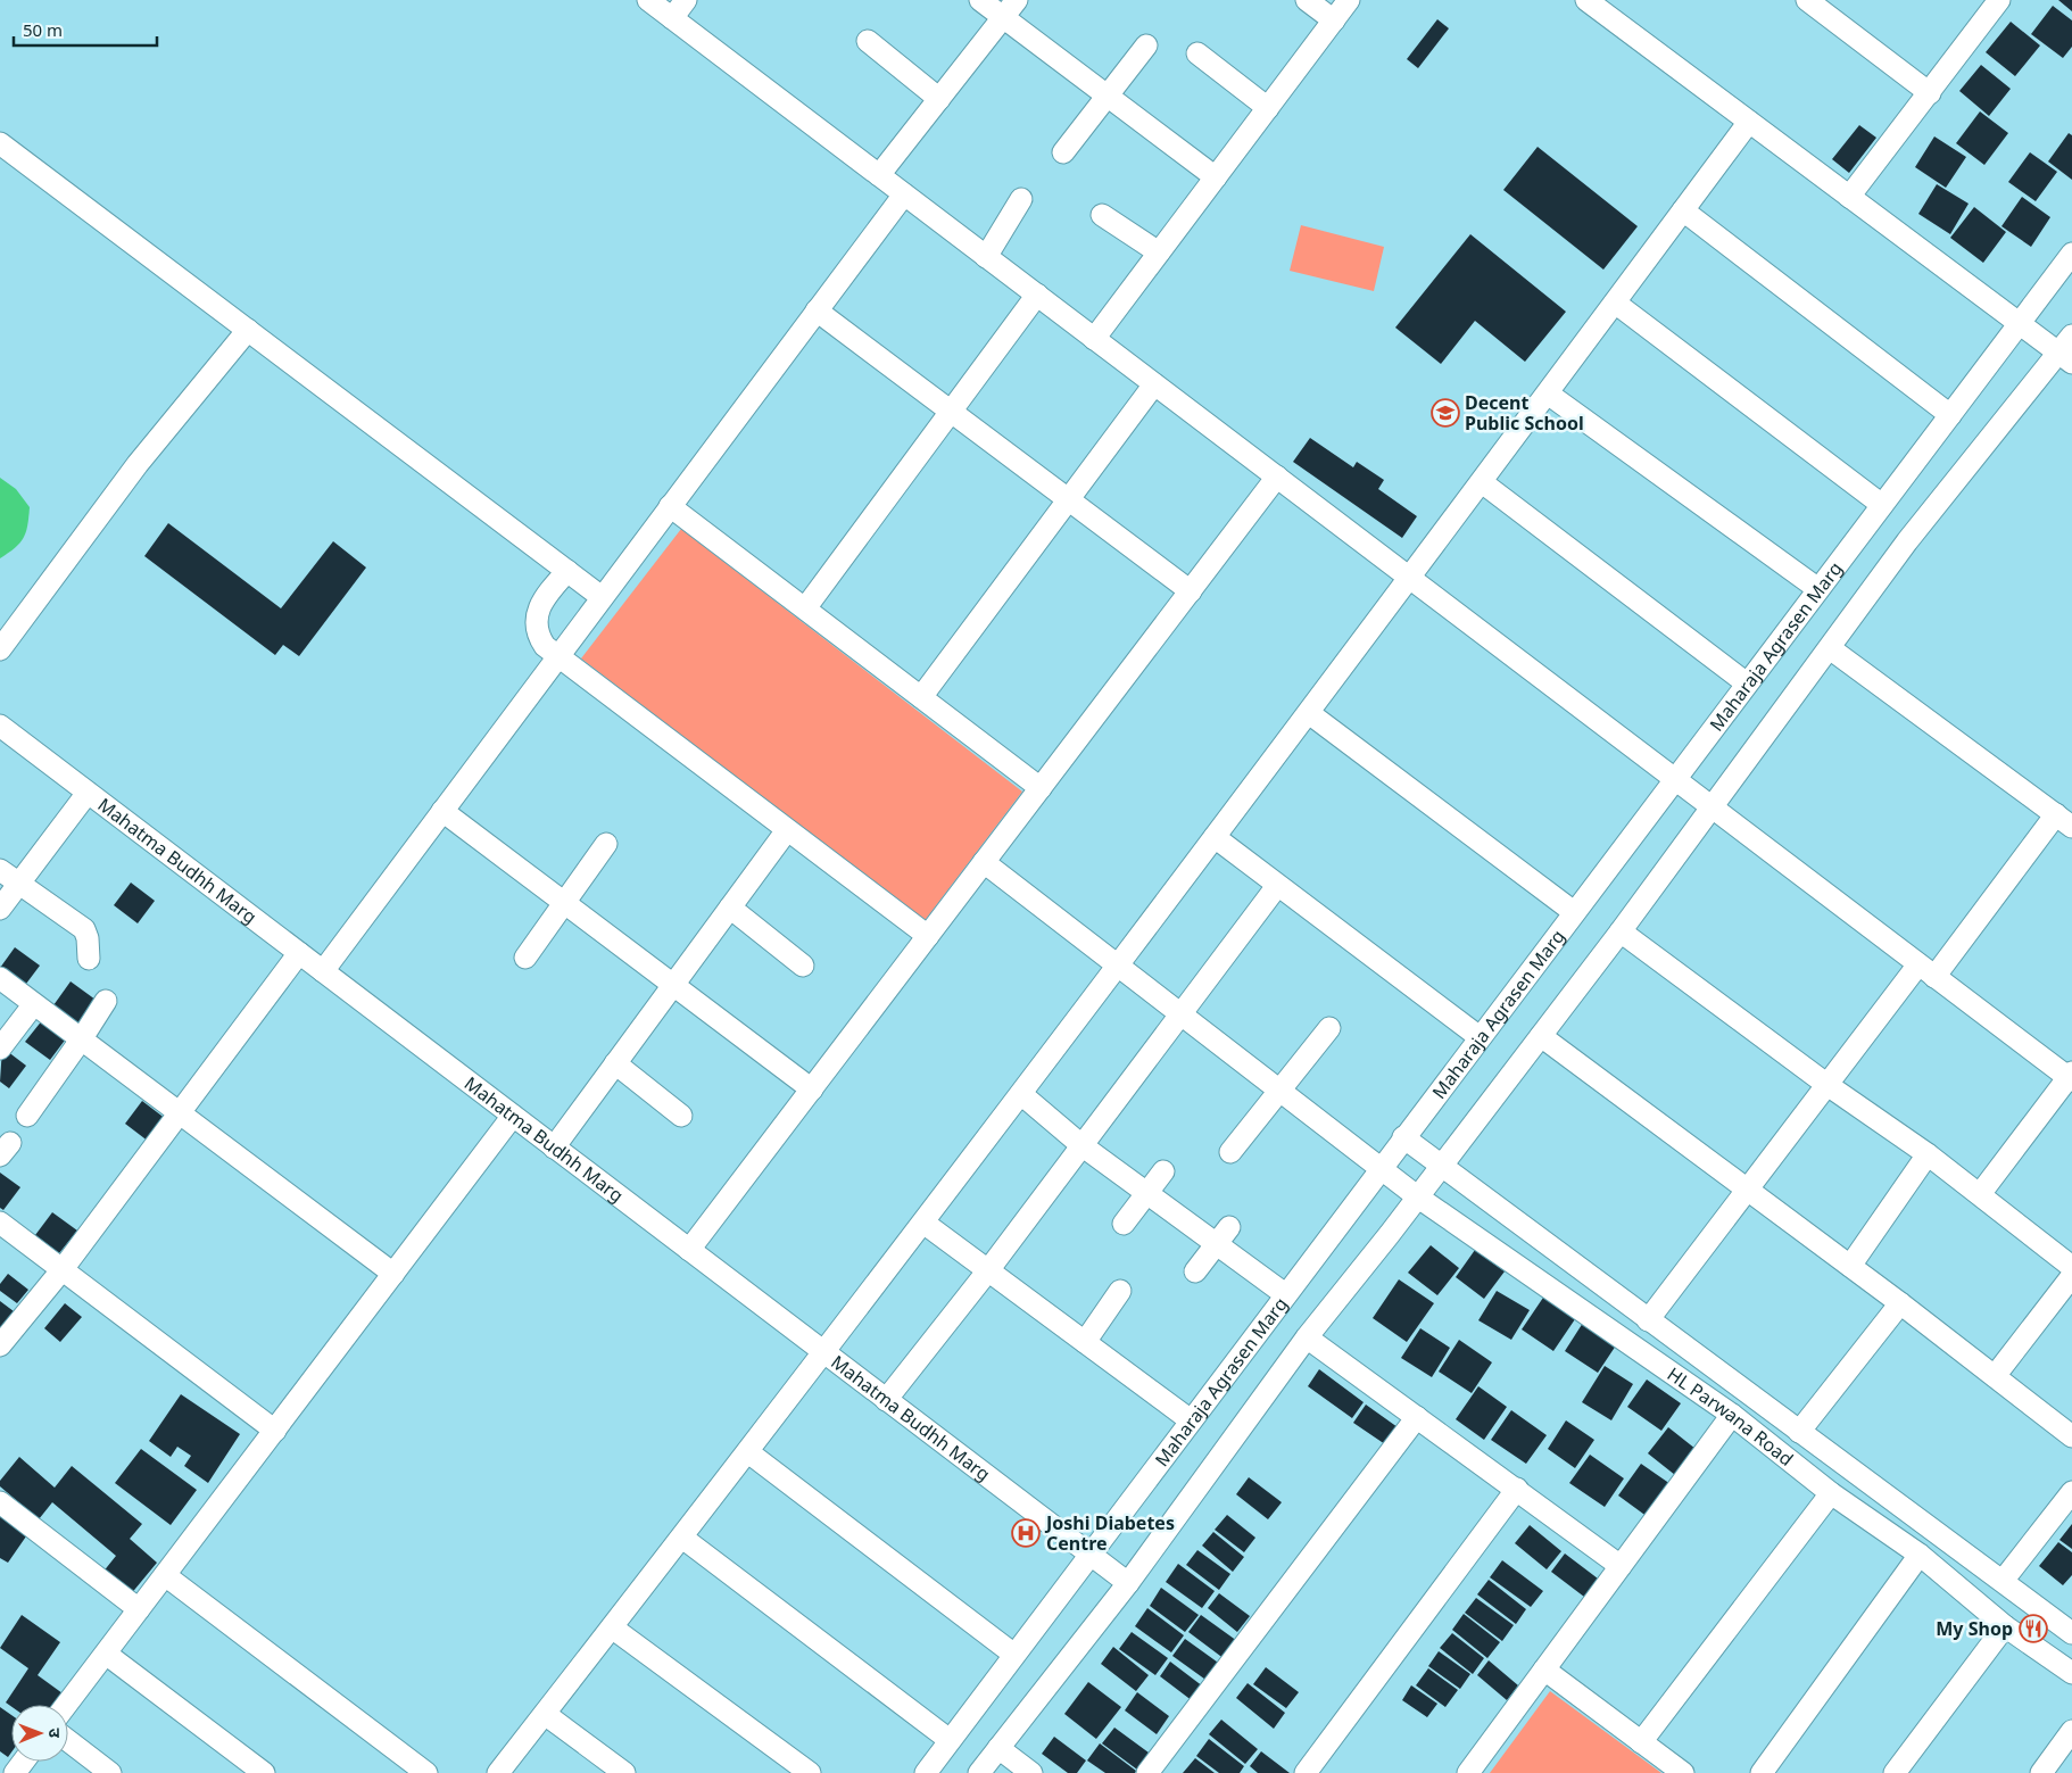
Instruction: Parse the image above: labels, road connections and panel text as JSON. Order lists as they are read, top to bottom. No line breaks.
{"streets":{"street":["Maharaja Agrasen Marg","Mahatma Budhh Marg","HL Parwana Road"]},"crossings":[["Maharaja Agrasen Marg","Mahatma Budhh Marg"],["Maharaja Agrasen Marg","HL Parwana Road"]],"places":{"school or university":["Decent Public School"],"hospital":["Joshi Diabetes Centre"],"restaurant":["My Shop"]},"scale_bar":"50 m","north":"right"}
